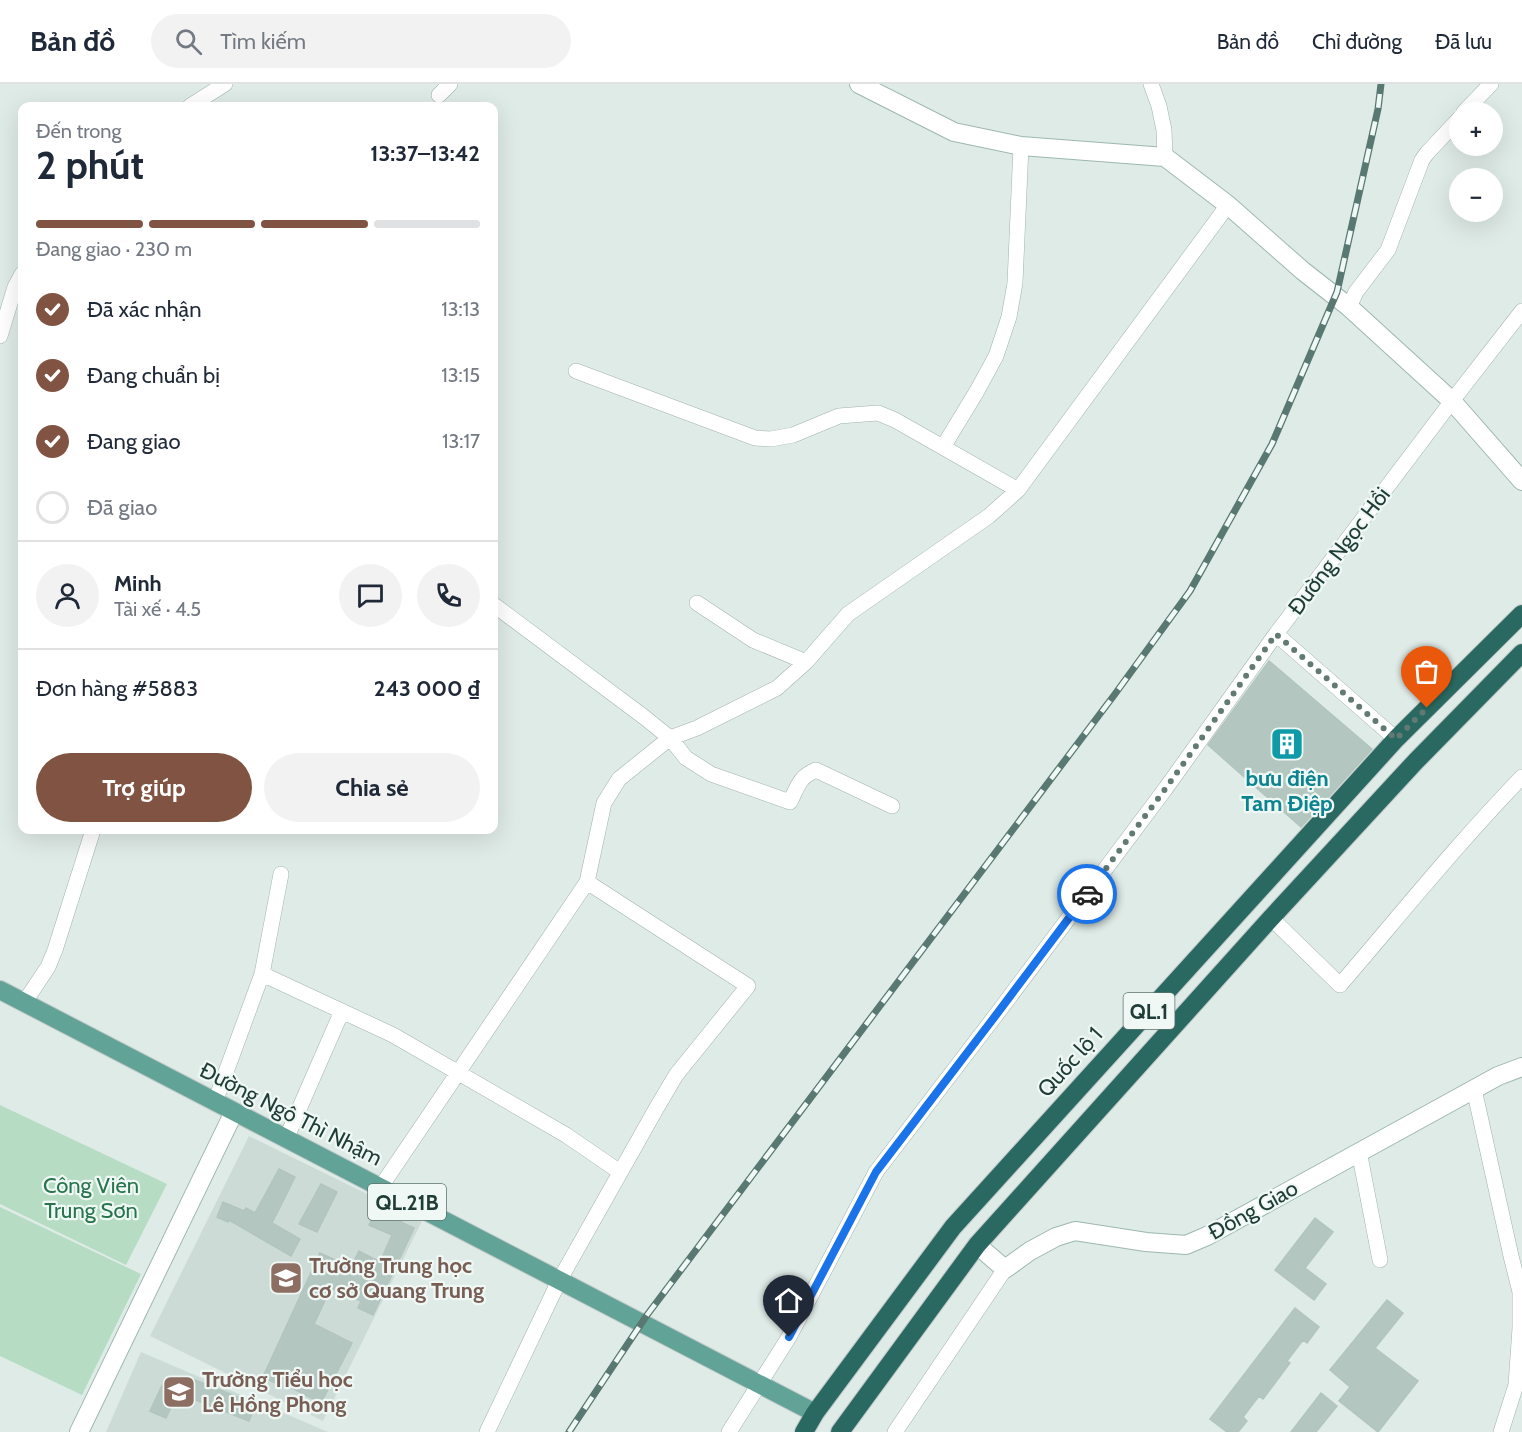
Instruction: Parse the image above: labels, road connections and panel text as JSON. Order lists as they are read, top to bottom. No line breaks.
{"streets":{"highway":["QL.1","Quốc lộ 1"],"main road":["Đường Ngô Thì Nhậm","QL.21B"],"street":["Đường Ngọc Hồi","Đồng Giao"]},"crossings":[["Đường Ngọc Hồi","Đường Ngô Thì Nhậm"],["Quốc lộ 1","Đường Ngô Thì Nhậm"]],"parks":["Công Viên Trung Sơn"],"places":{"building":["bưu điện Tam Điệp"],"school or university":["Trường Trung học cơ sở Quang Trung","Trường Tiểu học Lê Hồng Phong"]},"page":{"header":"Bản đồ","search":"Tìm kiếm","nav":["Bản đồ","Chỉ đường","Đã lưu"],"map_buttons":["+","−"],"heading":["2 phút","Đến trong","13:37–13:42"],"panel":["Minh","Tài xế · 4.5","Đơn hàng #5883","243 000 ₫"],"bar":"Đang giao · 230 m","list":[["Đã xác nhận","13:13"],["Đang chuẩn bị","13:15"],["Đang giao","13:17"],"Đã giao"],"buttons":["Trợ giúp","Chia sẻ"]}}
